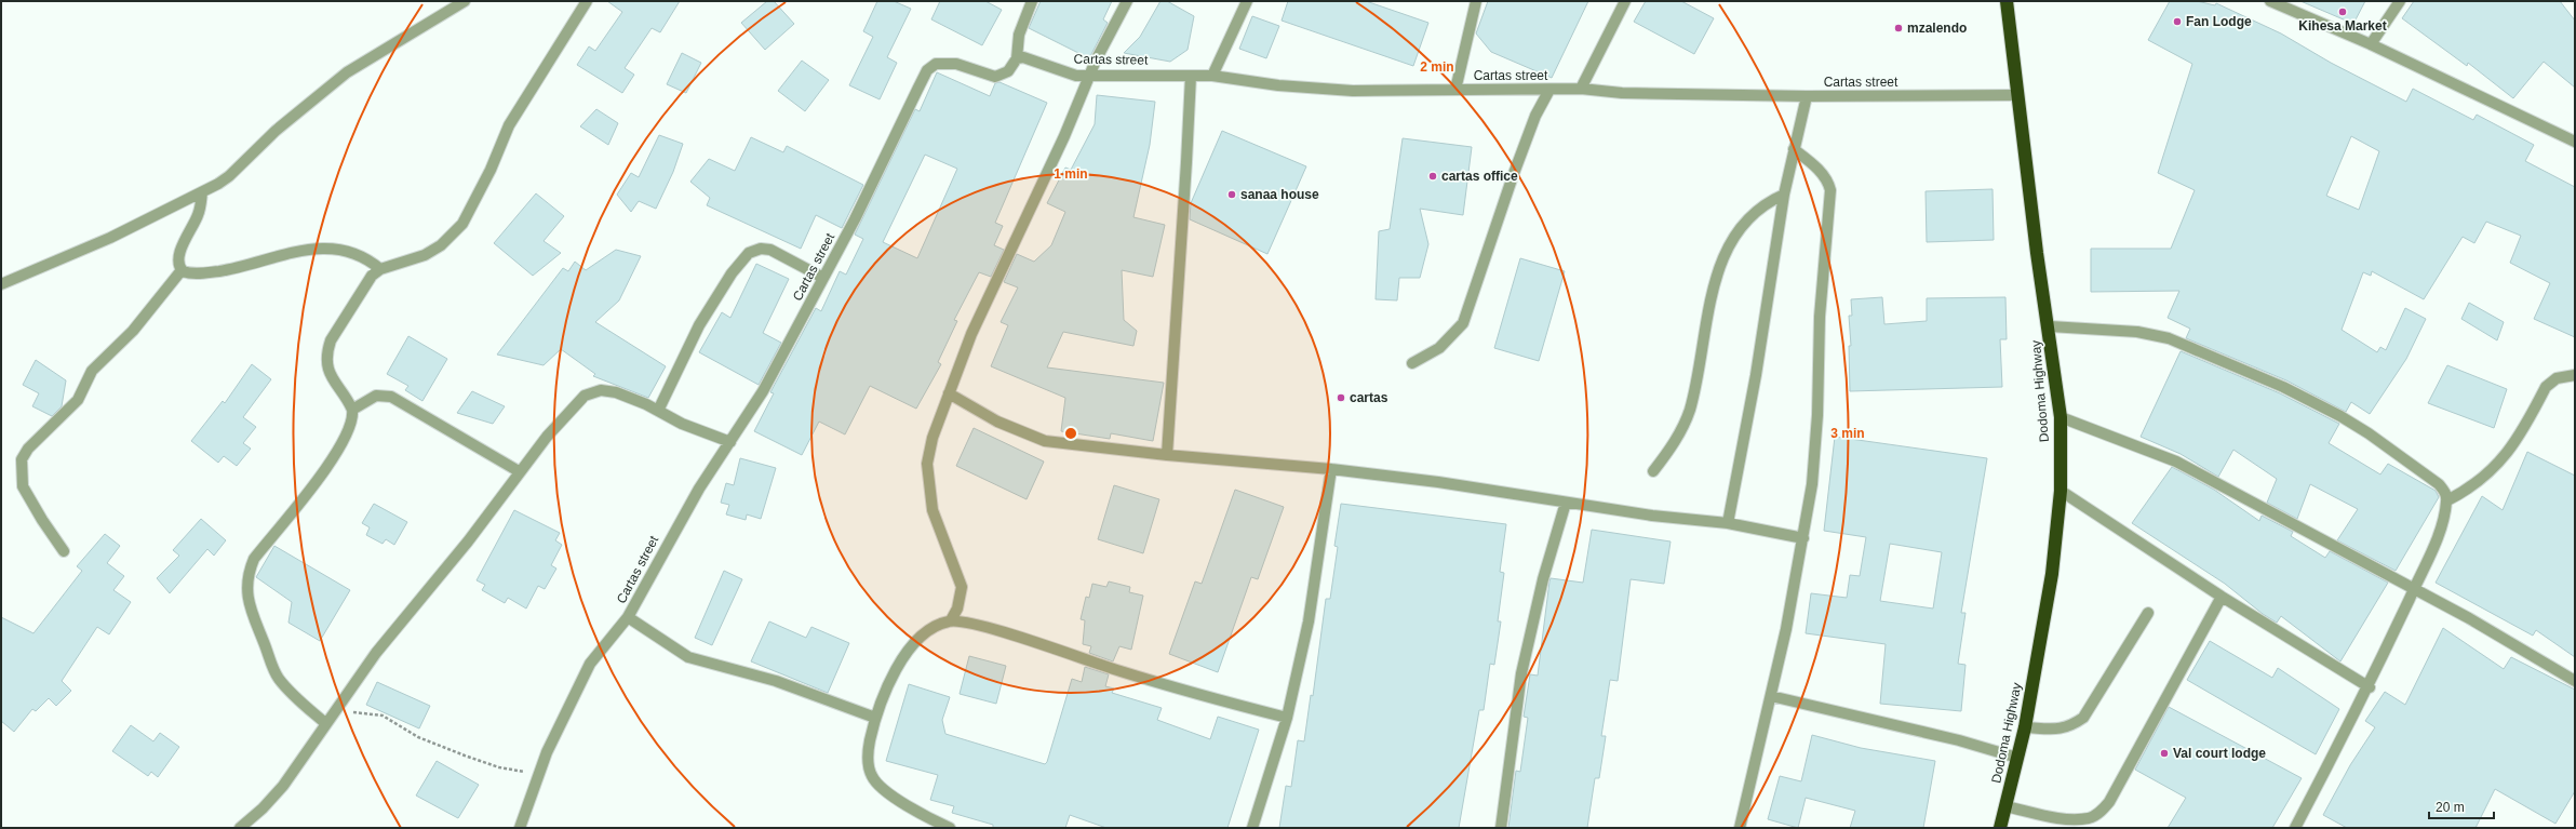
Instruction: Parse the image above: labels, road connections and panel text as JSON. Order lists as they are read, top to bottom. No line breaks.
{"streets":{"highway":["Dodoma Highway"],"street":["Cartas street"]},"crossings":[["Cartas street","Dodoma Highway"]],"places":["Kihesa Market","Fan Lodge","mzalendo","cartas office","sanaa house","cartas","Val court lodge"],"scale_bar":"20 m","rings":["2 min","1 min","3 min"]}
